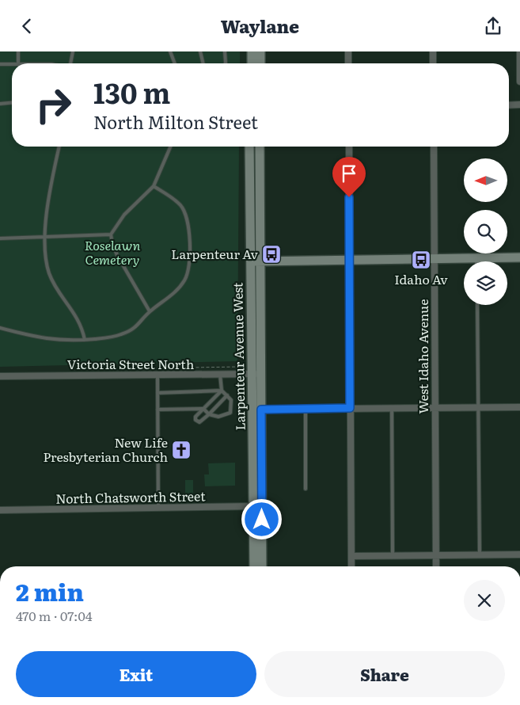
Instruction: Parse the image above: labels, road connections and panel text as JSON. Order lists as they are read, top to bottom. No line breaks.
{"streets":{"main road":["Larpenteur Avenue West"],"street":["West Idaho Avenue","Victoria Street North","North Chatsworth Street"]},"crossings":[["Larpenteur Avenue West","Victoria Street North"],["Larpenteur Avenue West","North Chatsworth Street"]],"parks":["Roselawn Cemetery"],"places":{"bus stop":["Larpenteur Av","Idaho Av"],"church":["New Life Presbyterian Church"]},"north":"left","page":{"header":"Waylane","turn":["130 m","North Milton Street"],"heading":["2 min","470 m · 07:04"],"buttons":["Exit","Share"]}}
